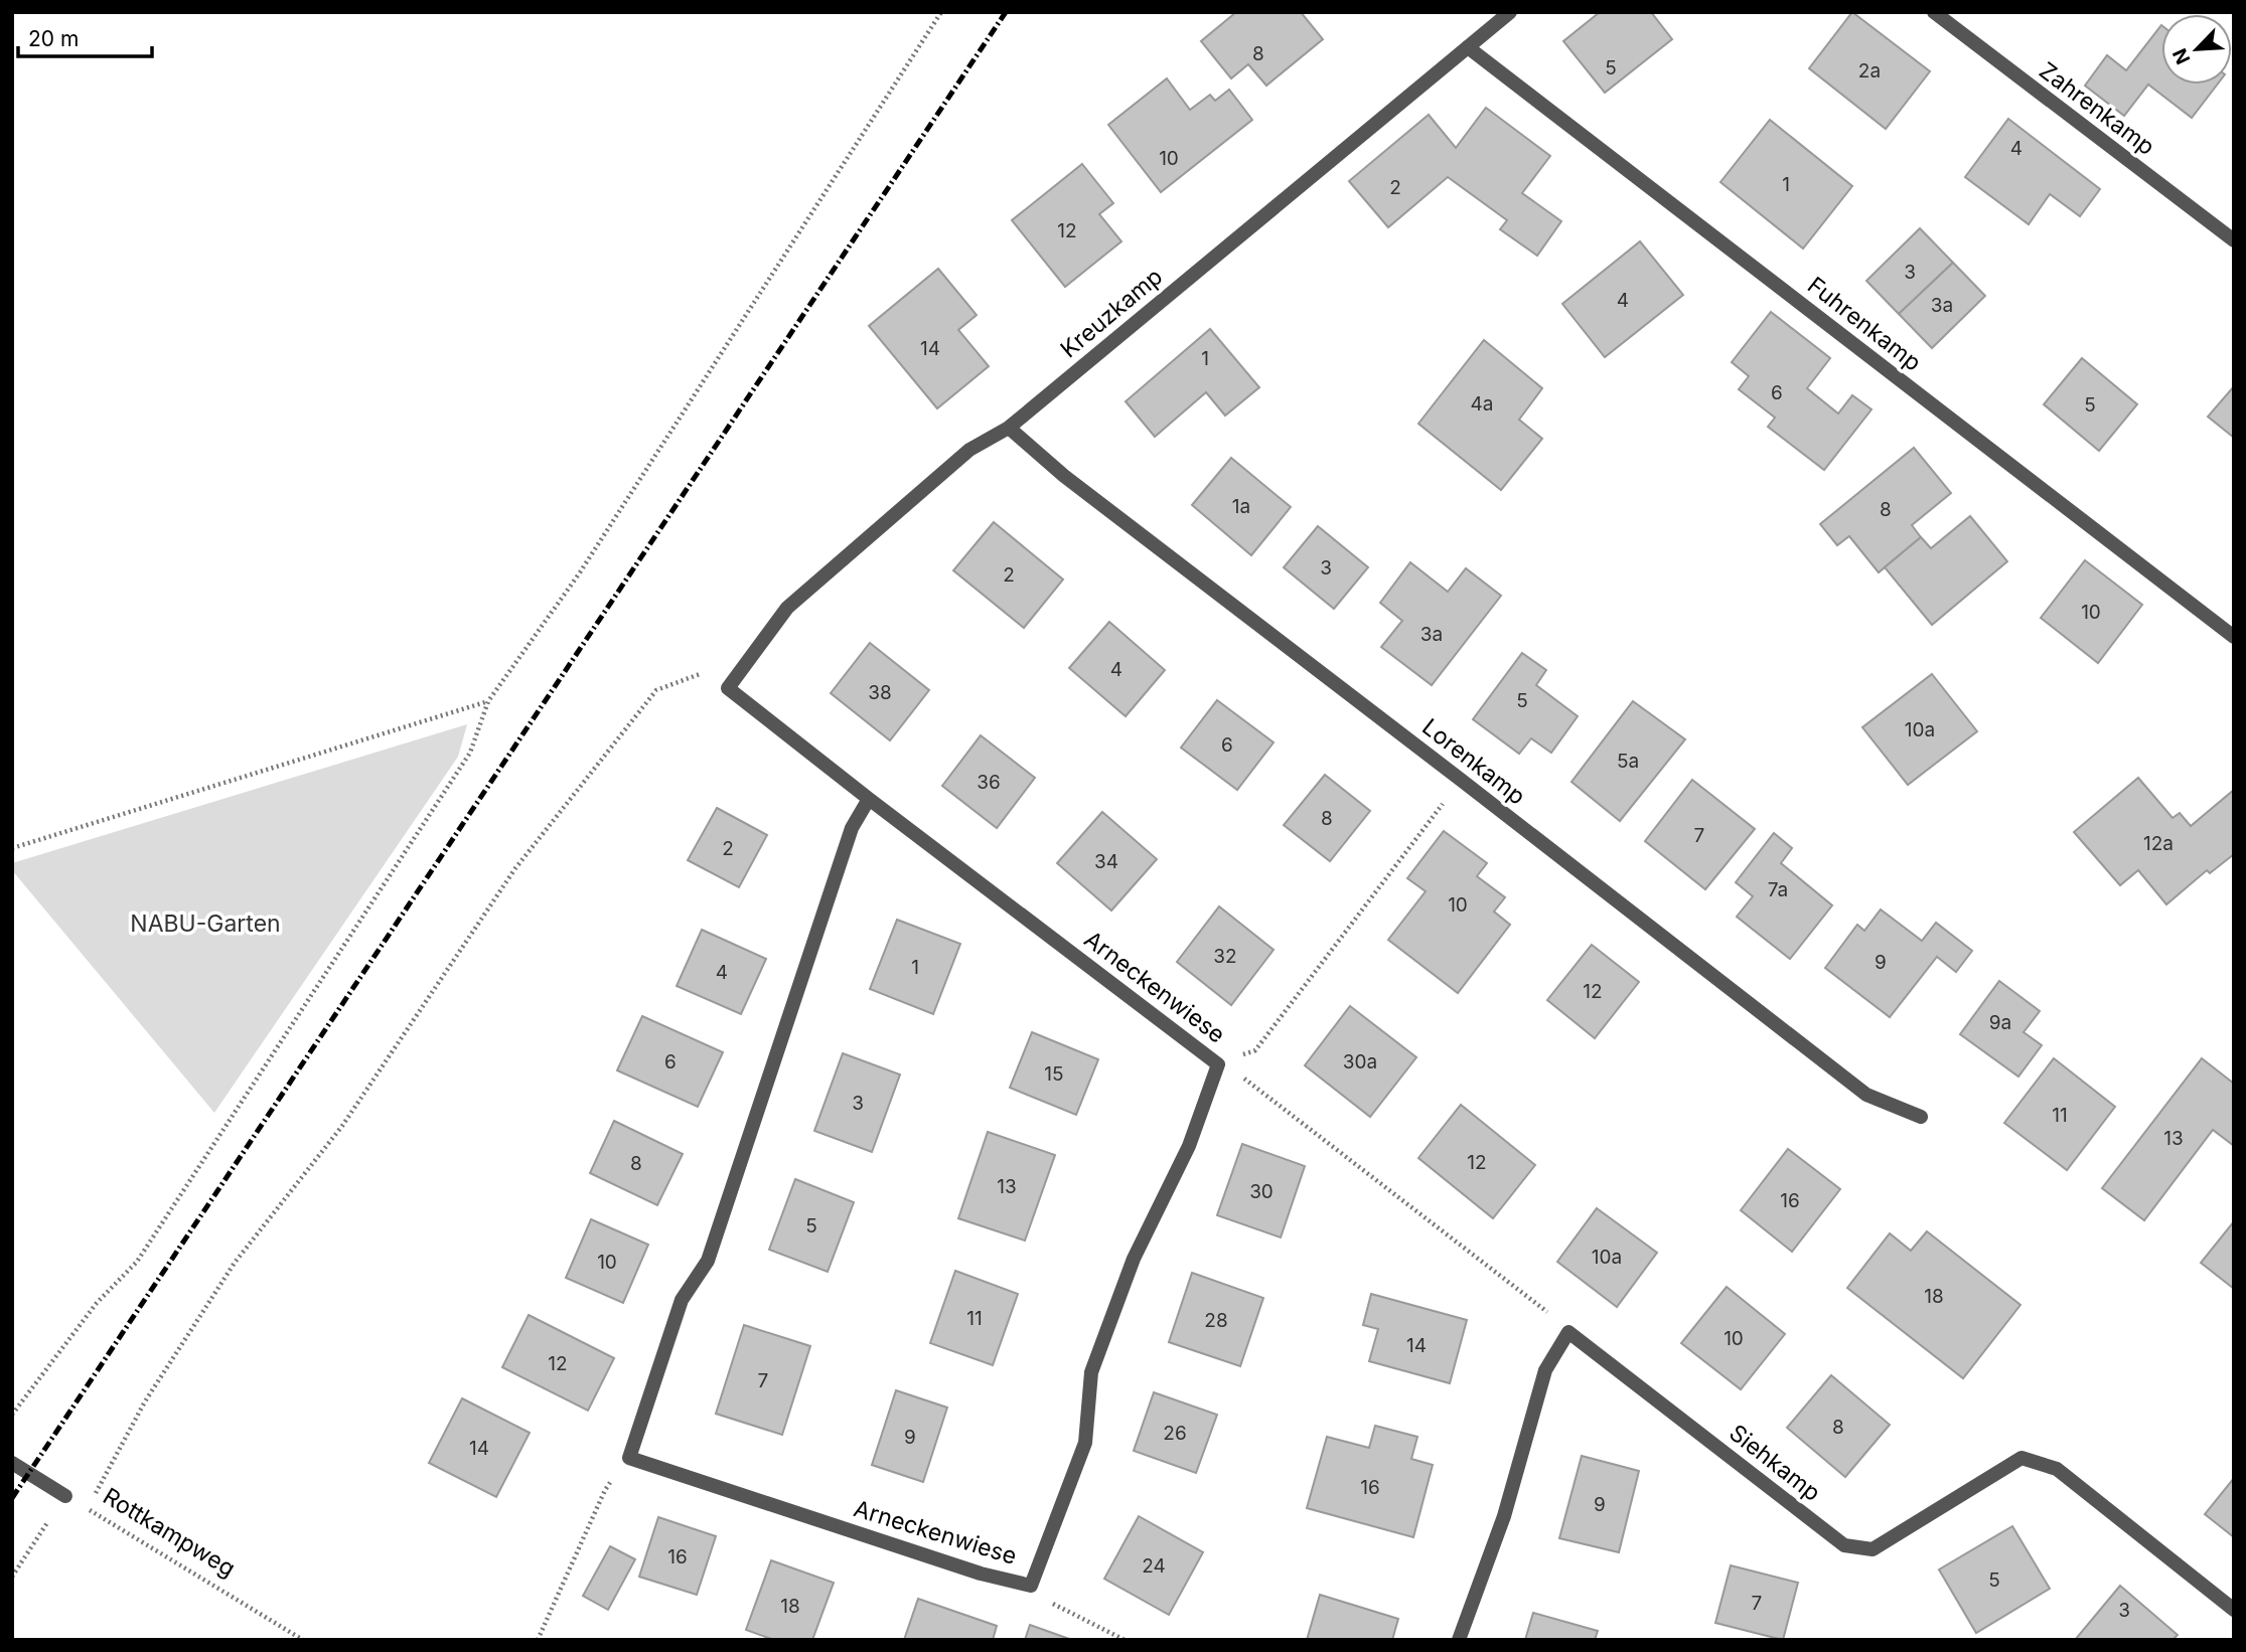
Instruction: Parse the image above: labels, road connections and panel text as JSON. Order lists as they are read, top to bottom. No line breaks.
{"streets":{"street":["Zahrenkamp","Kreuzkamp","Fuhrenkamp","Lorenkamp","Arneckenwiese","Siehkamp","Rottkampweg"]},"crossings":[["Kreuzkamp","Fuhrenkamp"],["Kreuzkamp","Lorenkamp"],["Kreuzkamp","Arneckenwiese"]],"parks":["NABU-Garten"],"house_numbers":["8","5","2a","4","10","1","2","12","3","4","3a","14","1","6","4a","5","1a","8","3","2","10","3a","4","38","5","10a","6","5a","36","8","7","12a","2","34","7a","10","32","9","1","4","12","9a","6","30a","15","3","11","13","12","8","13","30","16","5","10a","10","18","11","28","10","14","12","7","8","26","9","14","16","9","16","24","5","7","18","3"],"scale_bar":"20 m","north":"bottom left"}
